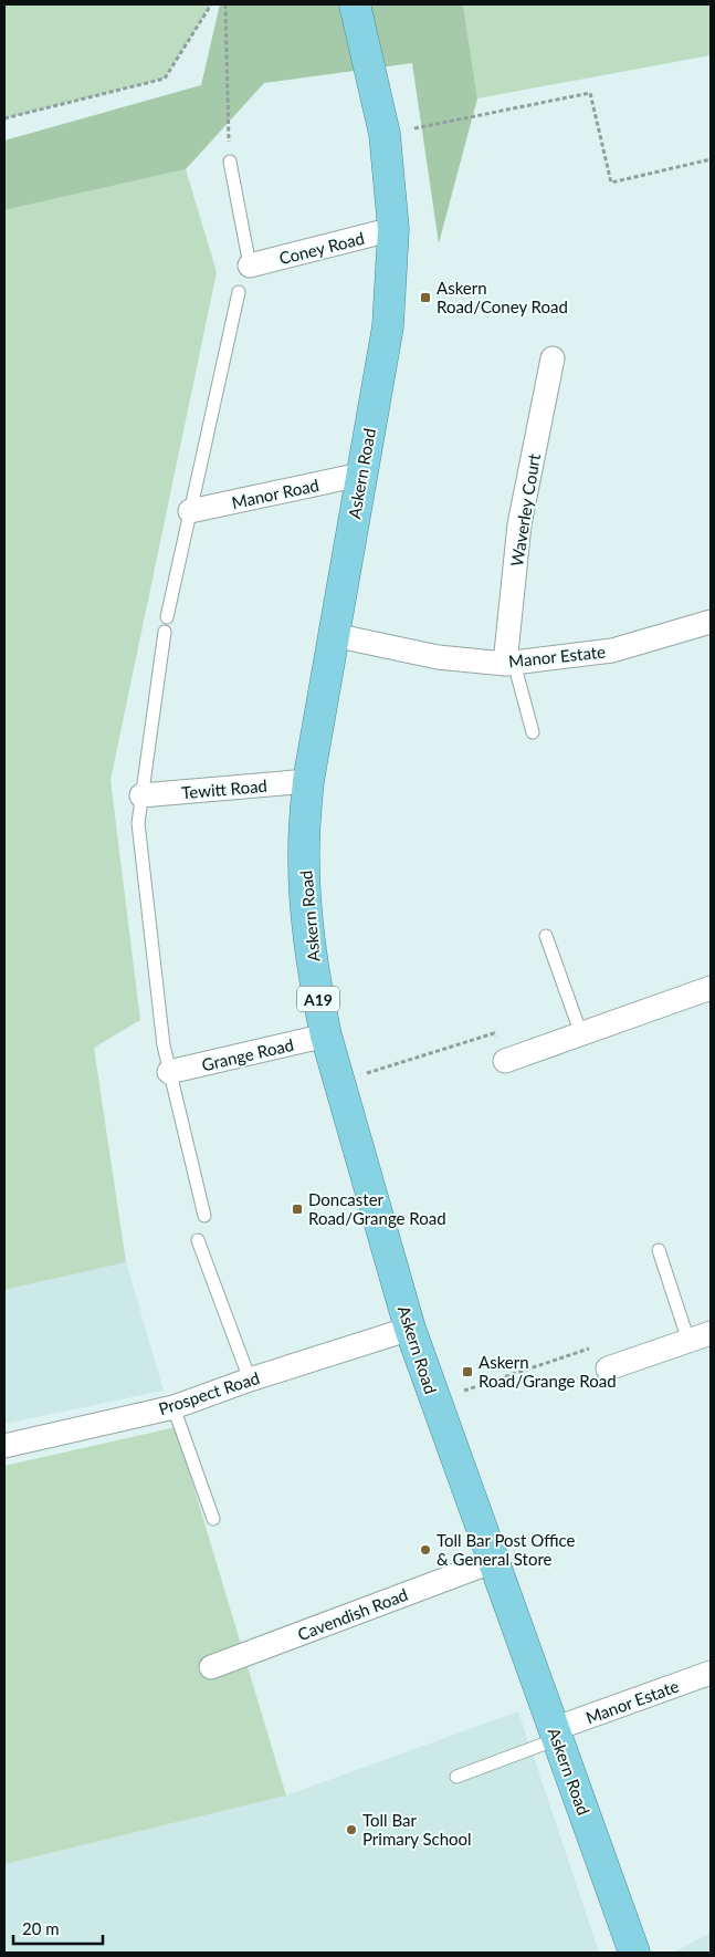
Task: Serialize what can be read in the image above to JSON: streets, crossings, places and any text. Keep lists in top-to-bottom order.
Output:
{
  "streets": {
    "highway": ["Askern Road", "A19"],
    "street": [
      "Coney Road",
      "Manor Road",
      "Waverley Court",
      "Manor Estate",
      "Tewitt Road",
      "Grange Road",
      "Prospect Road",
      "Cavendish Road"
    ]
  },
  "crossings": [
    ["Coney Road", "Askern Road"],
    ["Askern Road", "Manor Road"],
    ["Askern Road", "Manor Estate"],
    ["Askern Road", "Tewitt Road"],
    ["Askern Road", "Grange Road"],
    ["Askern Road", "Prospect Road"],
    ["Askern Road", "Cavendish Road"],
    ["Waverley Court", "Manor Estate"]
  ],
  "places": {
    "transit": ["Askern Road/Coney Road", "Doncaster Road/Grange Road", "Askern Road/Grange Road"],
    "other": ["Toll Bar Post Office & General Store", "Toll Bar Primary School"]
  },
  "scale_bar": "20 m"
}
